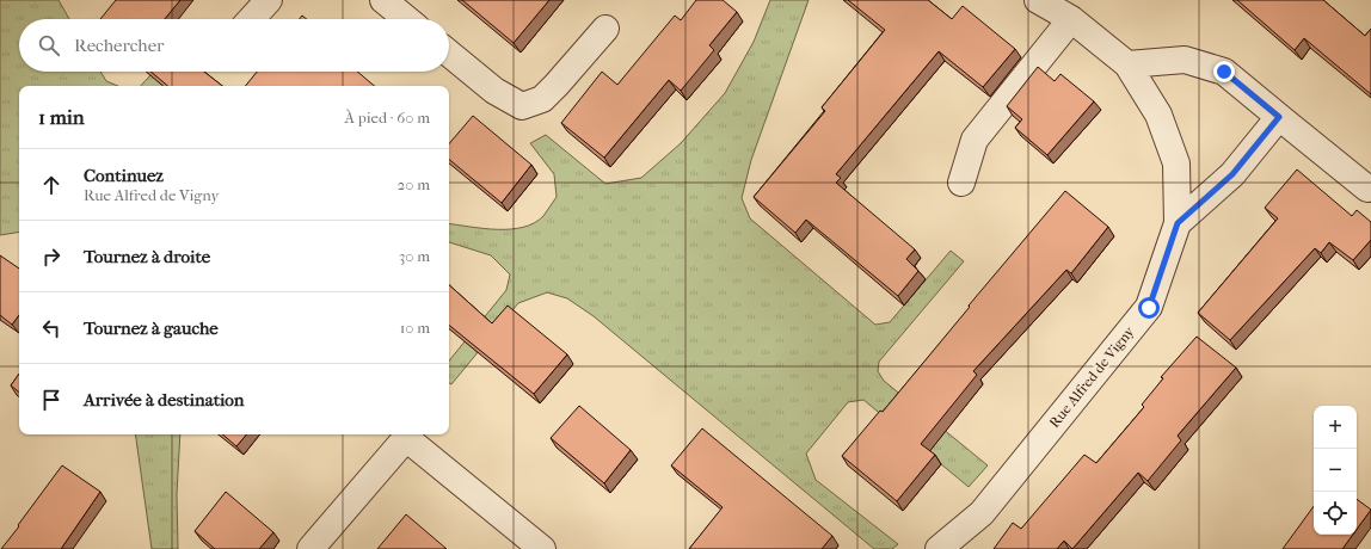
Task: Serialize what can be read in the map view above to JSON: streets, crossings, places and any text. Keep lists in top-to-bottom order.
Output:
{
  "streets": {
    "street": ["Rue Alfred de Vigny"]
  },
  "page": {
    "search": "Rechercher",
    "heading": ["1 min", "À pied · 60 m"],
    "list": [
      ["Continuez", "Rue Alfred de Vigny", "20 m"],
      ["Tournez à droite", "30 m"],
      ["Tournez à gauche", "10 m"],
      "Arrivée à destination"
    ],
    "map_buttons": ["+", "−"]
  }
}
